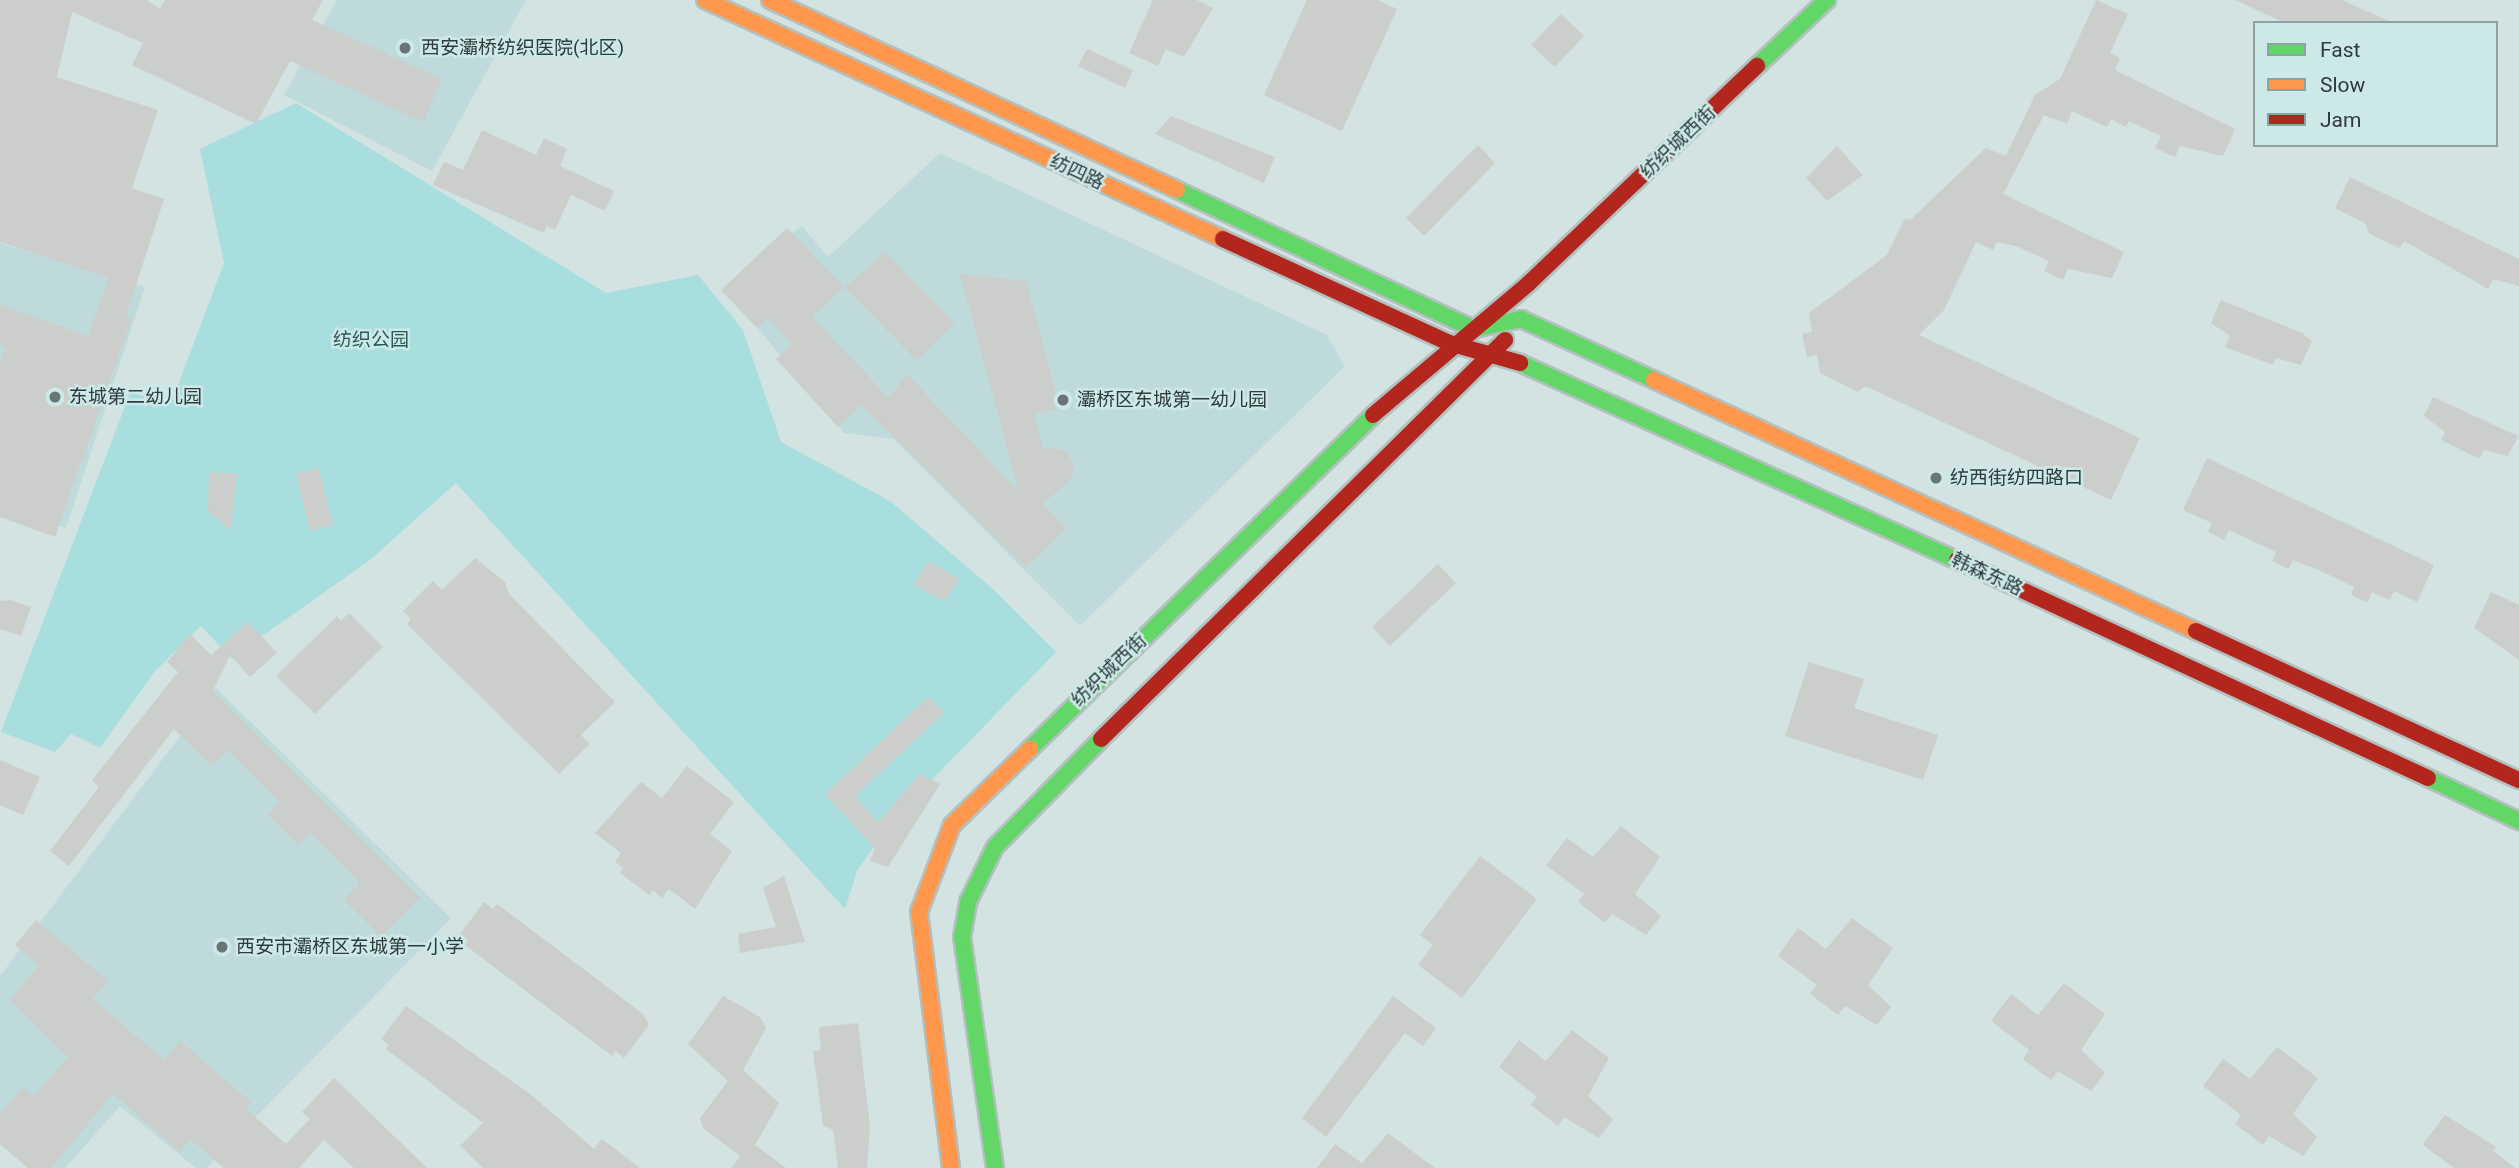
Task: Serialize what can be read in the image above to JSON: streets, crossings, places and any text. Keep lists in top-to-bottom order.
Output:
{
  "streets": {
    "main road": ["纺织城西街", "纺四路", "韩森东路"]
  },
  "crossings": [
    ["纺织城西街", "纺四路"],
    ["纺织城西街", "韩森东路"],
    ["纺四路", "韩森东路"]
  ],
  "parks": ["纺织公园"],
  "places": [
    "西安灞桥纺织医院(北区)",
    "东城第二幼儿园",
    "灞桥区东城第一幼儿园",
    "纺西街纺四路口",
    "西安市灞桥区东城第一小学"
  ],
  "legend": ["Fast", "Slow", "Jam"]
}
